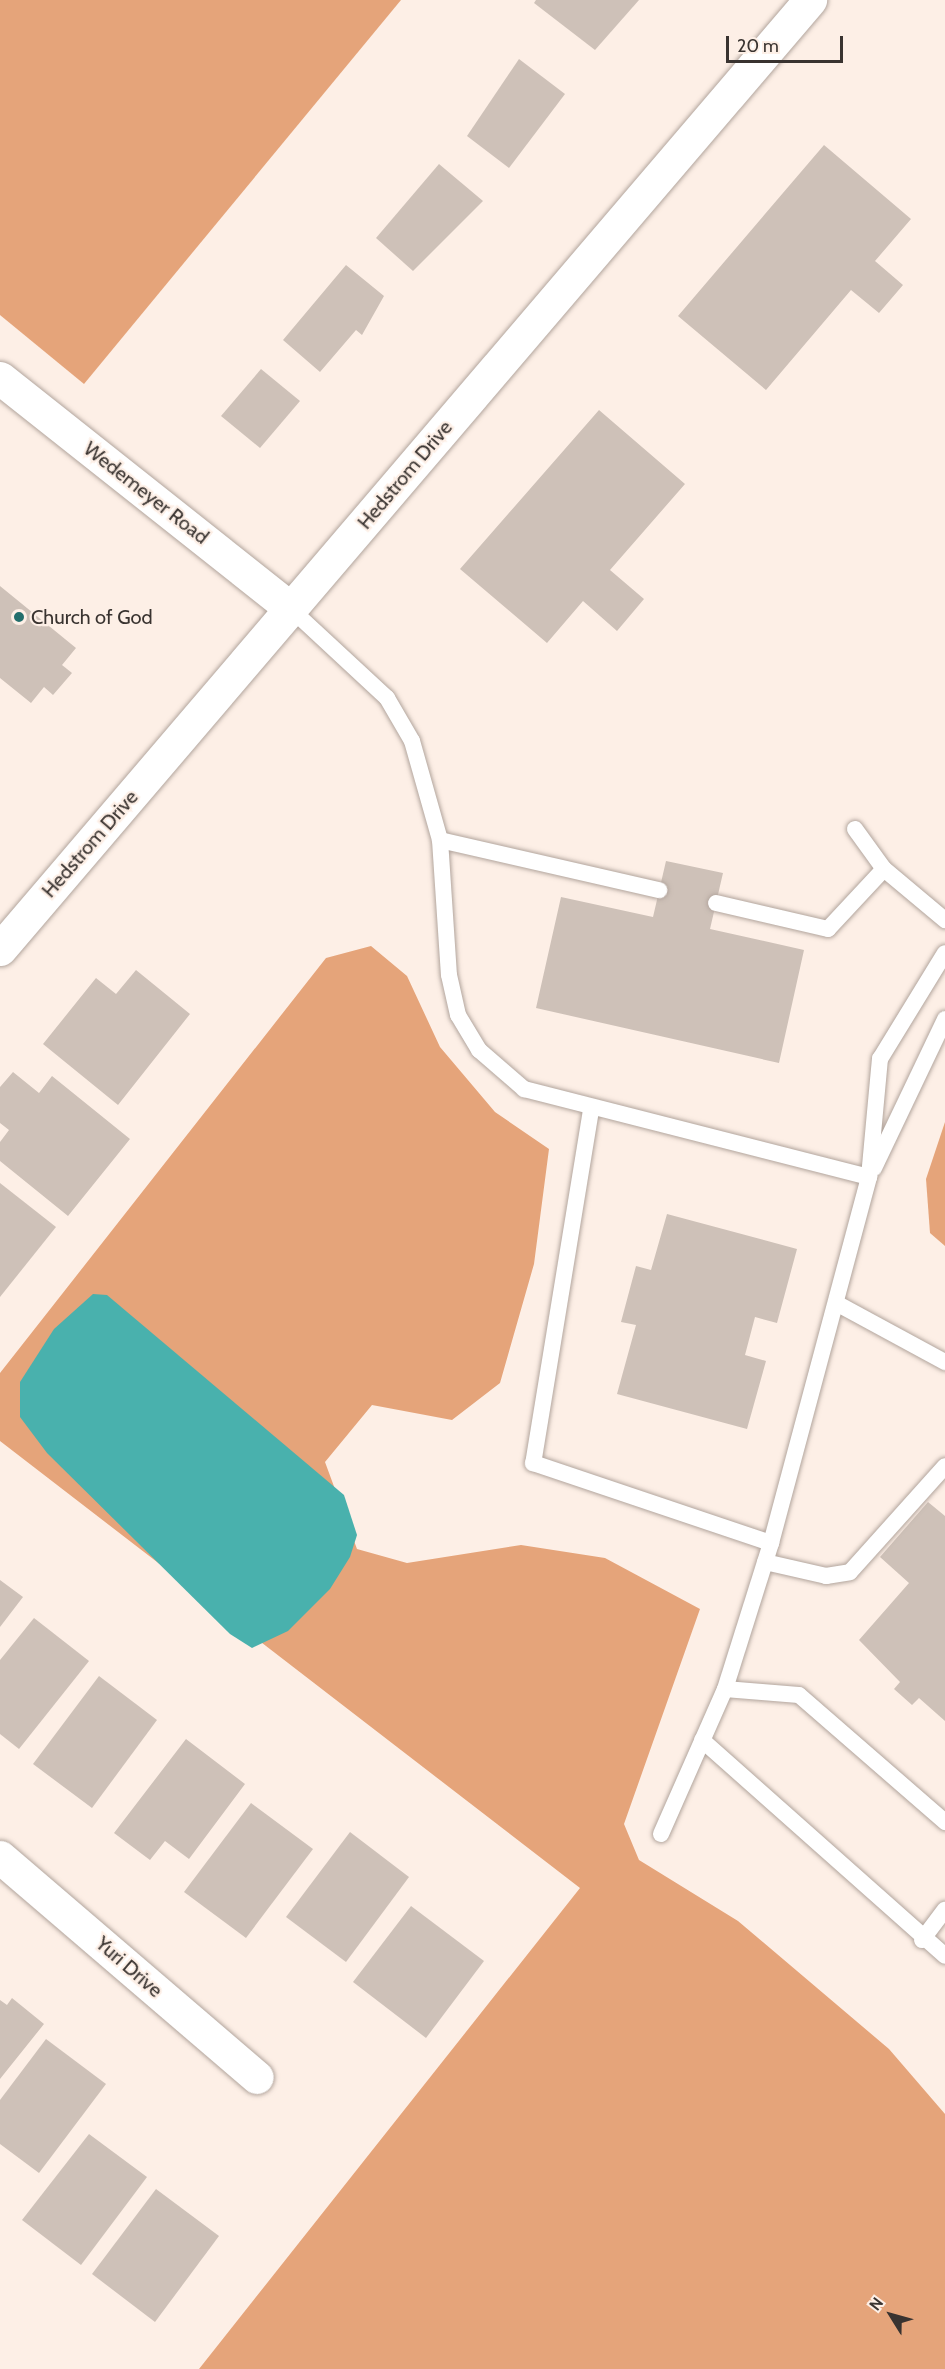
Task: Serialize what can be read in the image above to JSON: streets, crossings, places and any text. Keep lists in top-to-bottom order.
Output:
{
  "streets": {
    "street": ["Hedstrom Drive", "Wedemeyer Road", "Yuri Drive"]
  },
  "crossings": [
    ["Hedstrom Drive", "Wedemeyer Road"]
  ],
  "places": ["Church of God"],
  "scale_bar": "20 m",
  "north": "top left"
}
